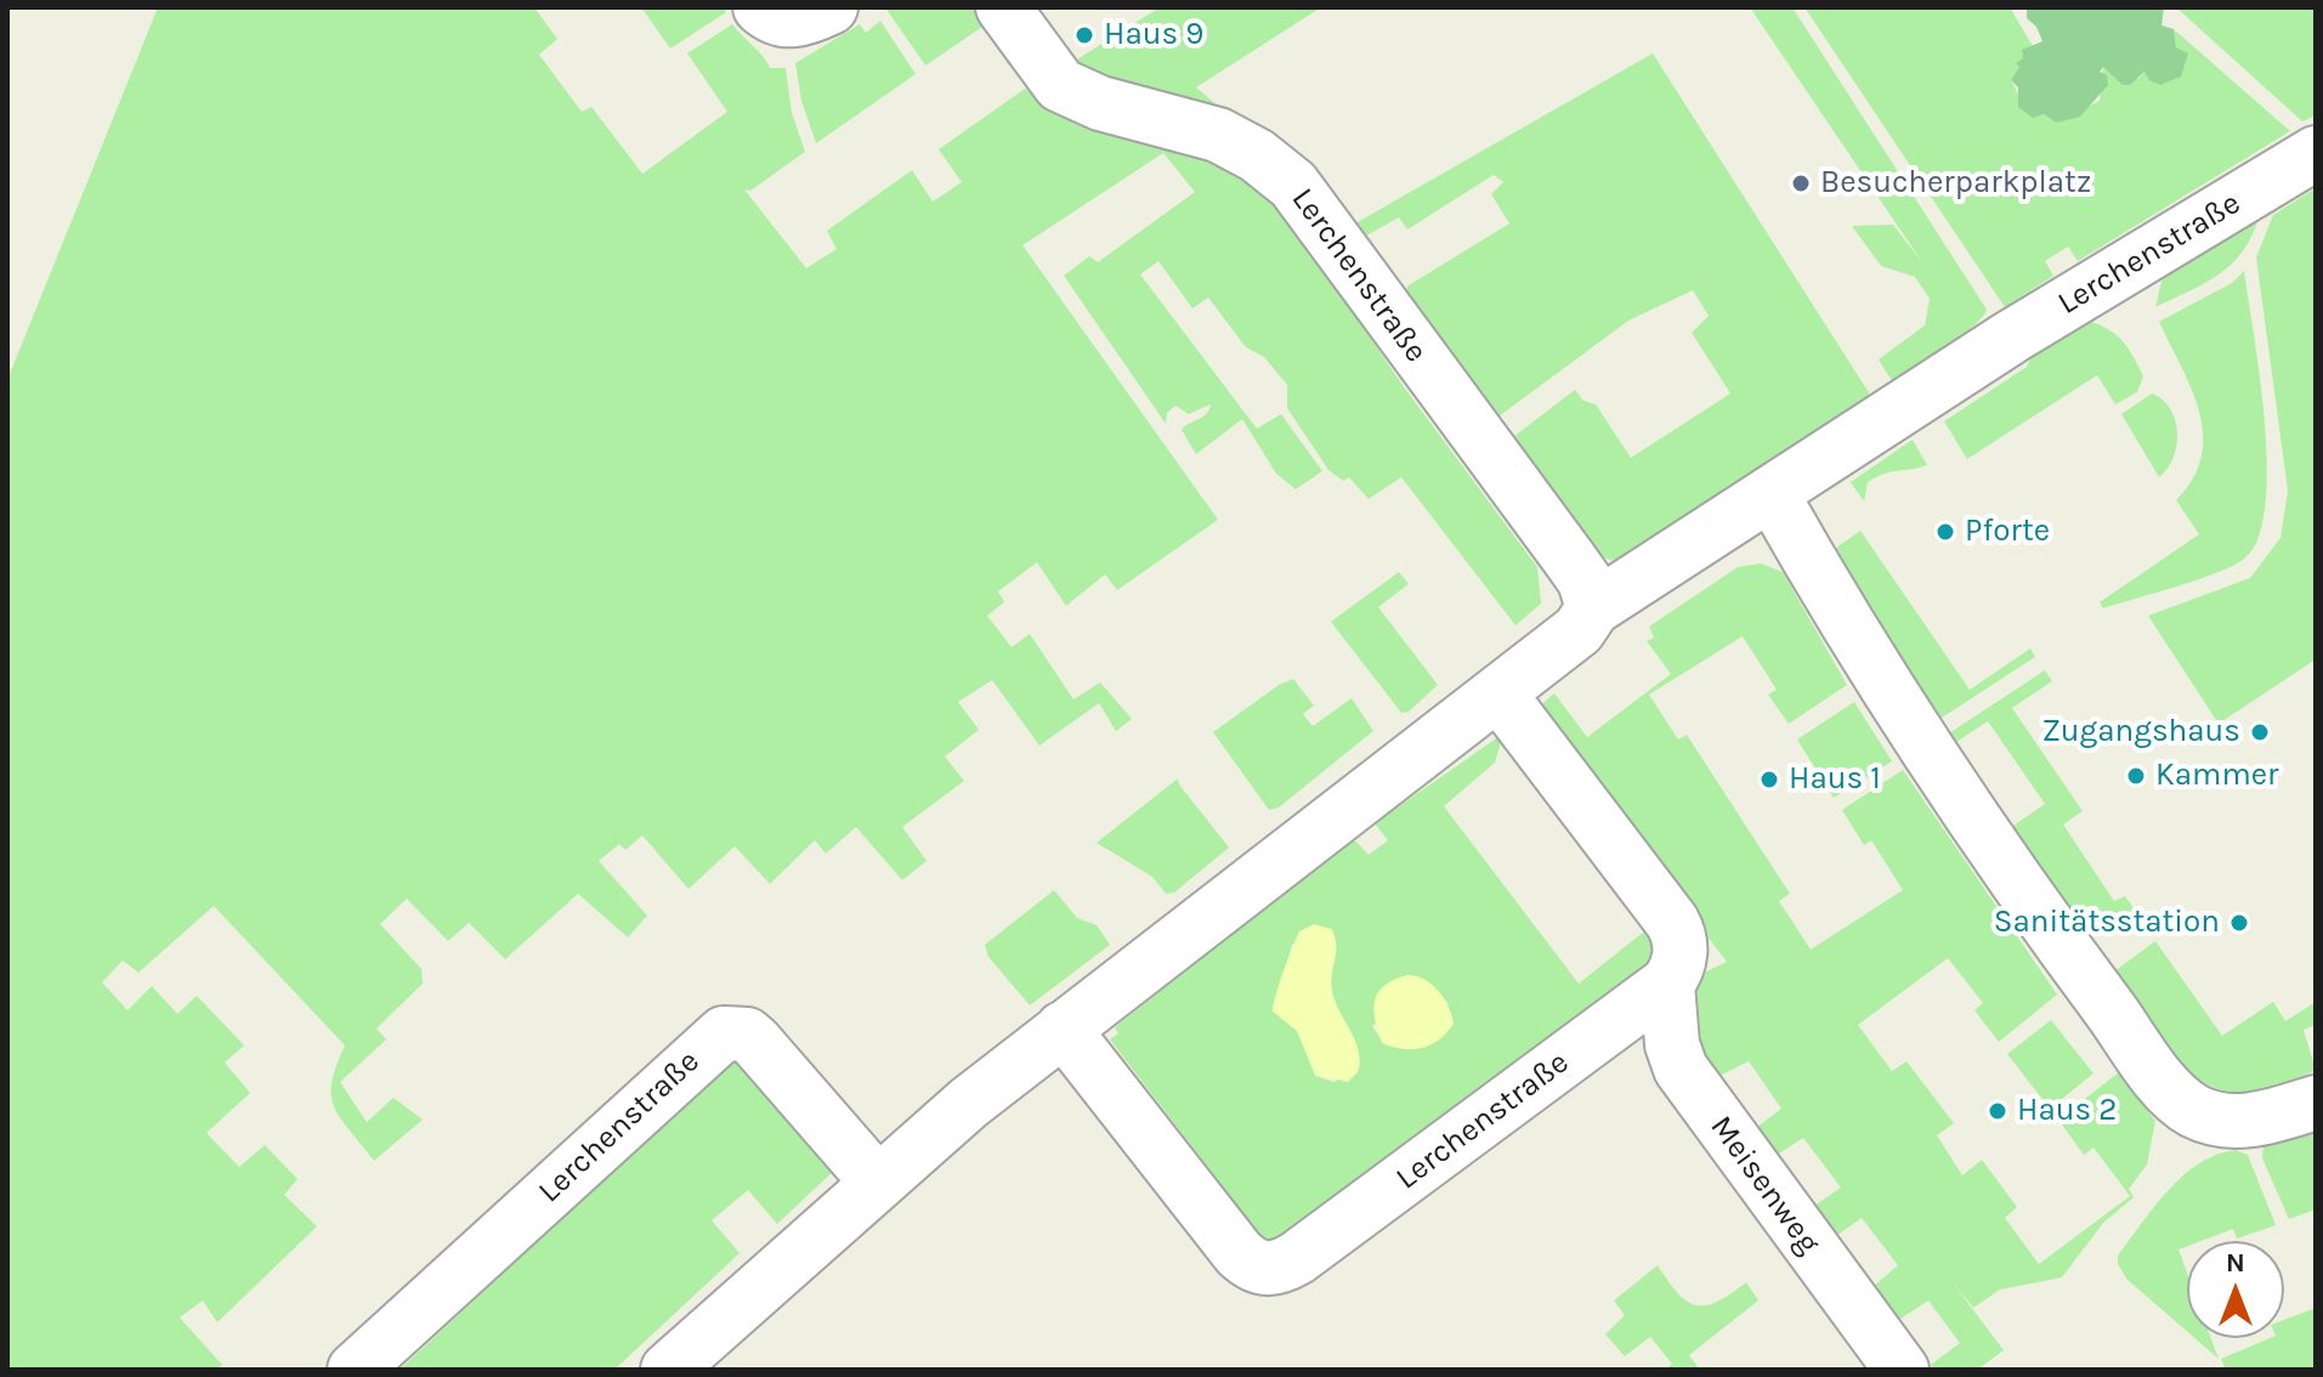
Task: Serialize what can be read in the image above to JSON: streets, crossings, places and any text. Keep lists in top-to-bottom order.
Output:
{
  "streets": {
    "street": ["Lerchenstraße", "Meisenweg"]
  },
  "crossings": [
    ["Lerchenstraße", "Meisenweg"]
  ],
  "places": [
    "Haus 9",
    "Besucherparkplatz",
    "Pforte",
    "Zugangshaus",
    "Kammer",
    "Haus 1",
    "Sanitätsstation",
    "Haus 2"
  ],
  "north": "top"
}
